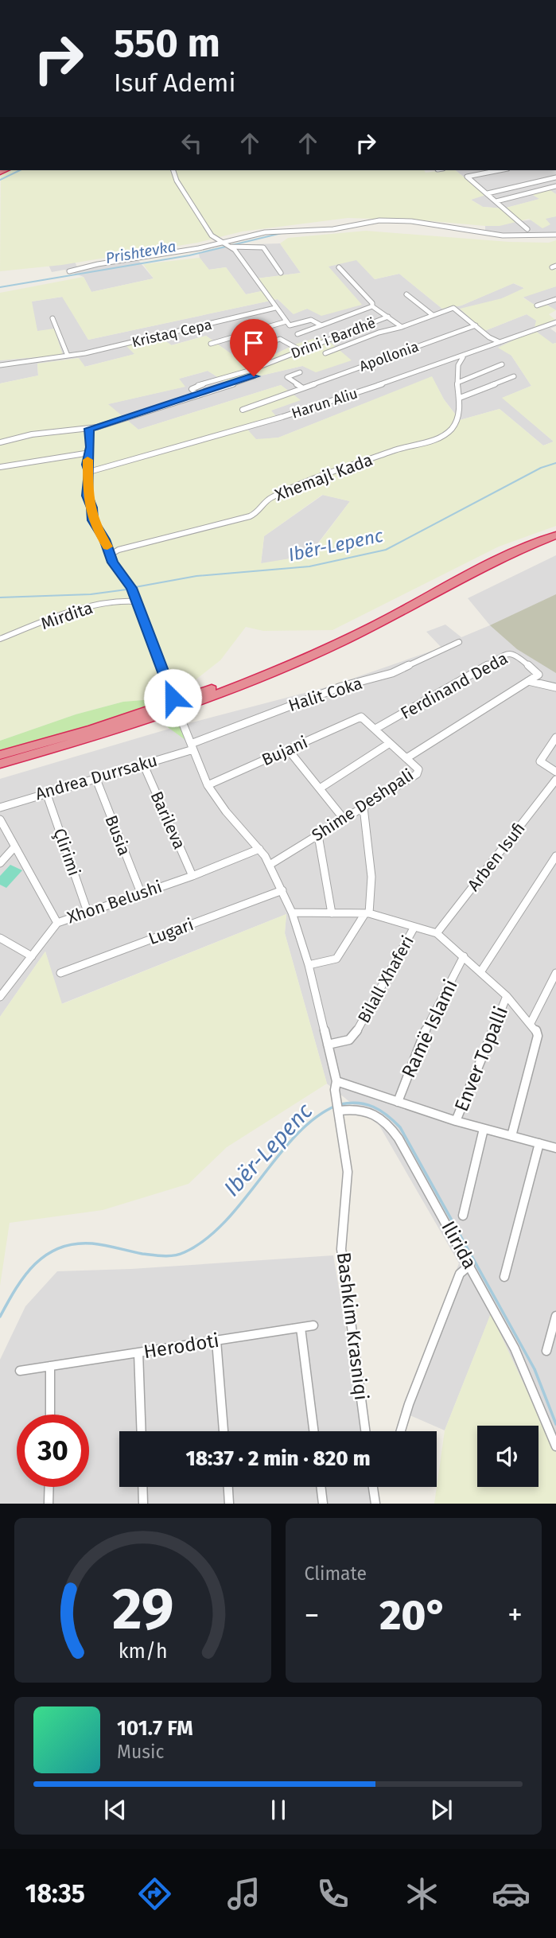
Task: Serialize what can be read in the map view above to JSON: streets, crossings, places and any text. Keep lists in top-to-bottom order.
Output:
{
  "streets": {
    "street": [
      "Kristaq Cepa",
      "Drini i Bardhë",
      "Apollonia",
      "Harun Aliu",
      "Xhemajl Kada",
      "Mirdita",
      "Ferdinand Deda",
      "Halit Coka",
      "Bujani",
      "Andrea Durrsaku",
      "Shime Deshpali",
      "Barileva",
      "Busia",
      "Çlirimi",
      "Arben Isufi",
      "Xhon Belushi",
      "Lugari",
      "Bilall Xhaferi",
      "Ramë Islami",
      "Enver Topalli",
      "Ilirida",
      "Bashkim Krasniqi",
      "Herodoti"
    ]
  },
  "crossings": [
    ["Ferdinand Deda", "Shime Deshpali"],
    ["Halit Coka", "Andrea Durrsaku"],
    ["Bujani", "Shime Deshpali"],
    ["Andrea Durrsaku", "Barileva"],
    ["Andrea Durrsaku", "Busia"],
    ["Andrea Durrsaku", "Çlirimi"],
    ["Barileva", "Xhon Belushi"],
    ["Busia", "Xhon Belushi"],
    ["Çlirimi", "Xhon Belushi"],
    ["Ilirida", "Bashkim Krasniqi"]
  ],
  "water": ["Prishtevka", "Ibër-Lepenc"],
  "page": {
    "turn": ["550 m", "Isuf Ademi"],
    "limit": "30",
    "trip": "18:37 · 2 min · 820 m",
    "tile": "Climate",
    "heat": ["−", "20°", "+"],
    "song": ["101.7 FM", "Music"],
    "tabs": "18:35",
    "gauge": ["29", "km/h"]
  }
}
